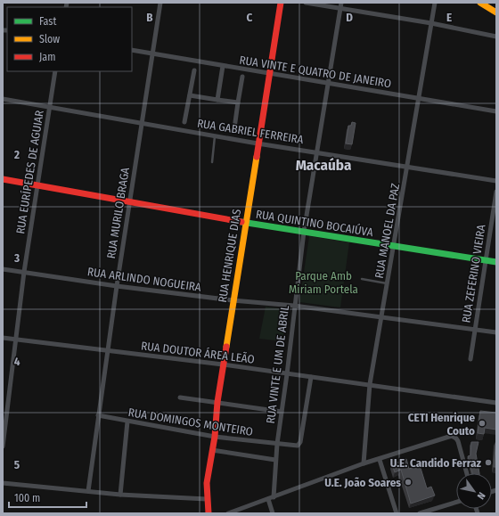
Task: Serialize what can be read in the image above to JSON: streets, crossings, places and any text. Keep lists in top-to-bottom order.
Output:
{
  "streets": {
    "street": [
      "RUA VINTE E QUATRO DE JANEIRO",
      "RUA GABRIEL FERREIRA",
      "RUA EURÍPEDES DE AGUIAR",
      "RUA MURILO BRAGA",
      "RUA QUINTINO BOCAIÚVA",
      "RUA MANOEL DA PAZ",
      "RUA HENRIQUE DIAS",
      "RUA ZEFERINO VIEIRA",
      "RUA ARLINDO NOGUEIRA",
      "RUA DOUTOR ÁREA LEÃO",
      "RUA VINTE E UM DE ABRIL",
      "RUA DOMINGOS MONTEIRO"
    ]
  },
  "crossings": [
    ["RUA VINTE E QUATRO DE JANEIRO", "RUA MURILO BRAGA"],
    ["RUA VINTE E QUATRO DE JANEIRO", "RUA MANOEL DA PAZ"],
    ["RUA VINTE E QUATRO DE JANEIRO", "RUA HENRIQUE DIAS"],
    ["RUA VINTE E QUATRO DE JANEIRO", "RUA VINTE E UM DE ABRIL"],
    ["RUA GABRIEL FERREIRA", "RUA EURÍPEDES DE AGUIAR"],
    ["RUA GABRIEL FERREIRA", "RUA MURILO BRAGA"],
    ["RUA GABRIEL FERREIRA", "RUA MANOEL DA PAZ"],
    ["RUA GABRIEL FERREIRA", "RUA HENRIQUE DIAS"],
    ["RUA GABRIEL FERREIRA", "RUA VINTE E UM DE ABRIL"],
    ["RUA EURÍPEDES DE AGUIAR", "RUA QUINTINO BOCAIÚVA"],
    ["RUA EURÍPEDES DE AGUIAR", "RUA ARLINDO NOGUEIRA"],
    ["RUA EURÍPEDES DE AGUIAR", "RUA DOUTOR ÁREA LEÃO"],
    ["RUA MURILO BRAGA", "RUA QUINTINO BOCAIÚVA"],
    ["RUA MURILO BRAGA", "RUA ARLINDO NOGUEIRA"],
    ["RUA MURILO BRAGA", "RUA DOUTOR ÁREA LEÃO"],
    ["RUA MURILO BRAGA", "RUA DOMINGOS MONTEIRO"],
    ["RUA QUINTINO BOCAIÚVA", "RUA MANOEL DA PAZ"],
    ["RUA QUINTINO BOCAIÚVA", "RUA HENRIQUE DIAS"],
    ["RUA QUINTINO BOCAIÚVA", "RUA ZEFERINO VIEIRA"],
    ["RUA QUINTINO BOCAIÚVA", "RUA VINTE E UM DE ABRIL"],
    ["RUA MANOEL DA PAZ", "RUA ARLINDO NOGUEIRA"],
    ["RUA MANOEL DA PAZ", "RUA DOUTOR ÁREA LEÃO"],
    ["RUA HENRIQUE DIAS", "RUA ARLINDO NOGUEIRA"],
    ["RUA HENRIQUE DIAS", "RUA DOUTOR ÁREA LEÃO"],
    ["RUA HENRIQUE DIAS", "RUA DOMINGOS MONTEIRO"],
    ["RUA ZEFERINO VIEIRA", "RUA ARLINDO NOGUEIRA"],
    ["RUA ARLINDO NOGUEIRA", "RUA VINTE E UM DE ABRIL"],
    ["RUA DOUTOR ÁREA LEÃO", "RUA VINTE E UM DE ABRIL"],
    ["RUA DOUTOR ÁREA LEÃO", "RUA DOMINGOS MONTEIRO"],
    ["RUA VINTE E UM DE ABRIL", "RUA DOMINGOS MONTEIRO"]
  ],
  "districts": ["Macaúba"],
  "parks": ["Parque Amb Miriam Portela"],
  "places": ["CETI Henrique Couto", "U.E. Candido Ferraz", "U.E. João Soares"],
  "legend": ["Fast", "Slow", "Jam"],
  "scale_bar": "100 m",
  "north": "bottom right",
  "grid": {
    "columns": [
      "B",
      "C",
      "D",
      "E"
    ],
    "rows": [
      "2",
      "3",
      "4",
      "5"
    ]
  }
}
